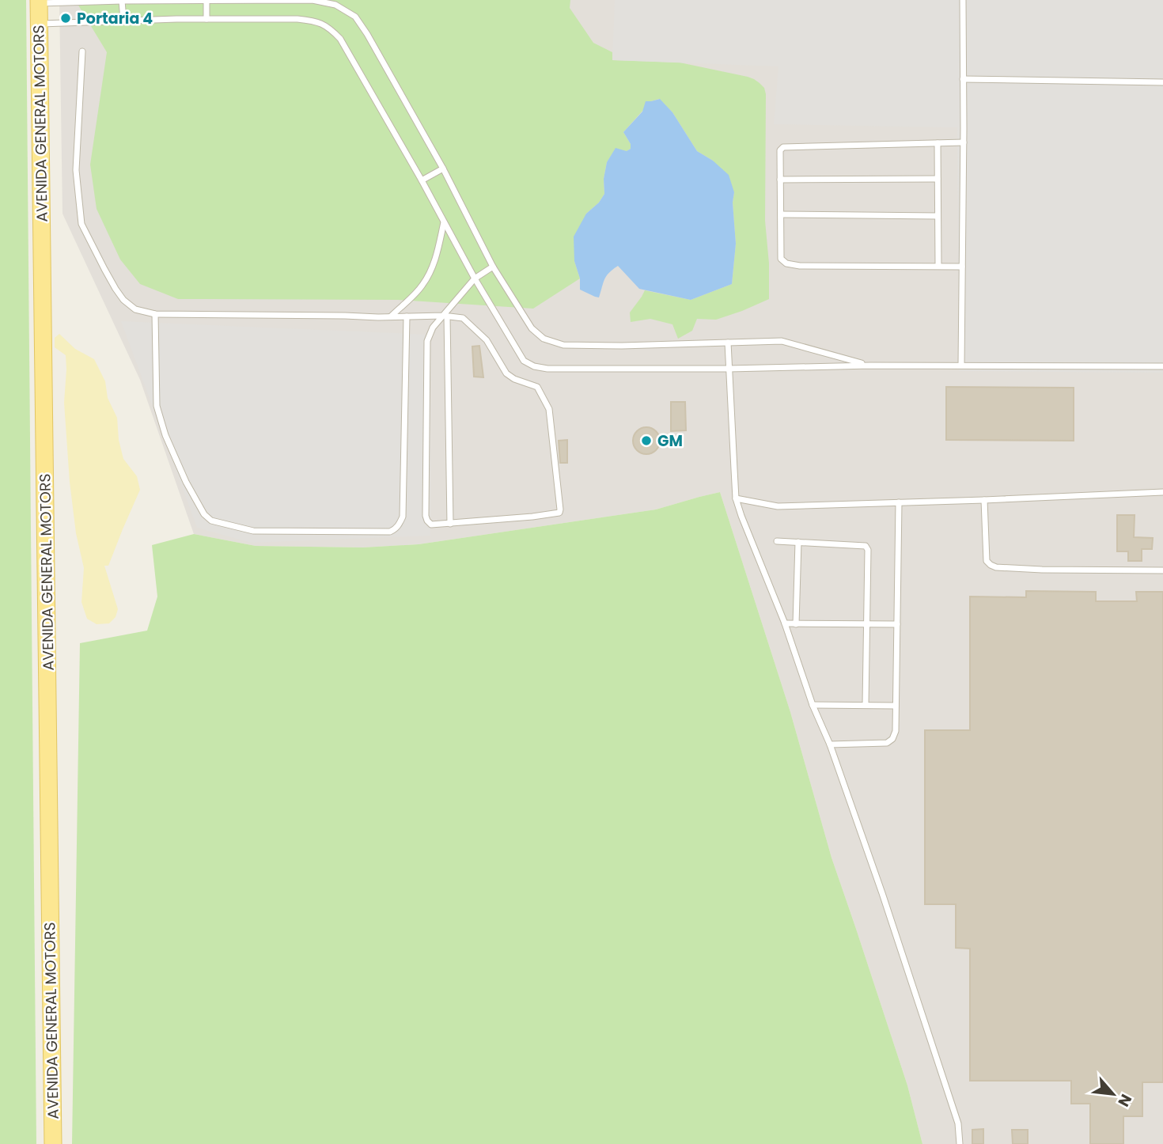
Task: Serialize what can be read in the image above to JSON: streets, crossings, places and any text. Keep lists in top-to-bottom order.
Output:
{
  "streets": {
    "main road": ["AVENIDA GENERAL MOTORS"]
  },
  "places": ["Portaria 4", "GM"],
  "north": "bottom right"
}
